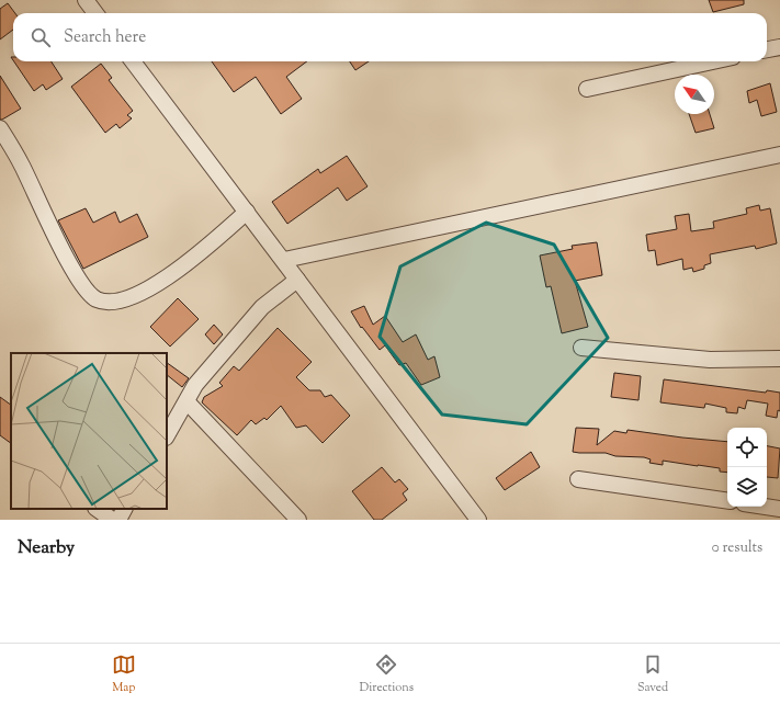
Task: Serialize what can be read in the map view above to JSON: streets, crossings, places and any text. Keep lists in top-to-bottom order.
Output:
{
  "north": "top left",
  "page": {
    "search": "Search here",
    "heading": ["Nearby", "0 results"],
    "nav": ["Map", "Directions", "Saved"]
  }
}
